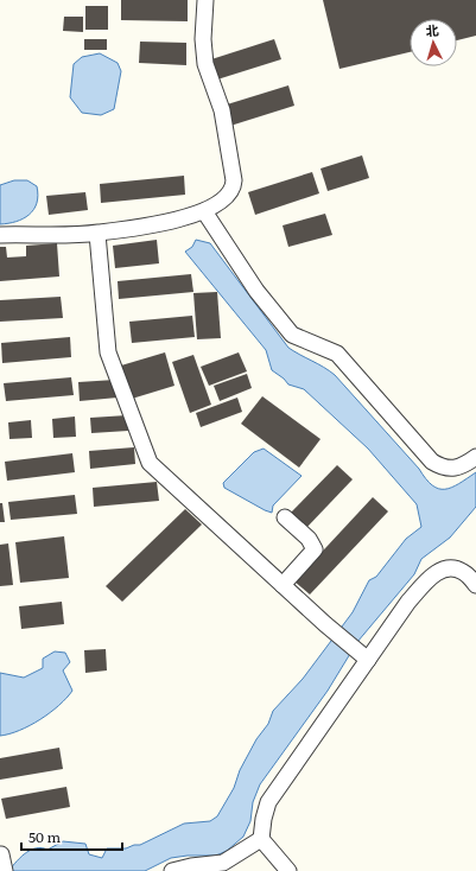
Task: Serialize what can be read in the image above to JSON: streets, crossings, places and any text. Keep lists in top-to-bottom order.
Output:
{
  "scale_bar": "50 m",
  "north": "top"
}
